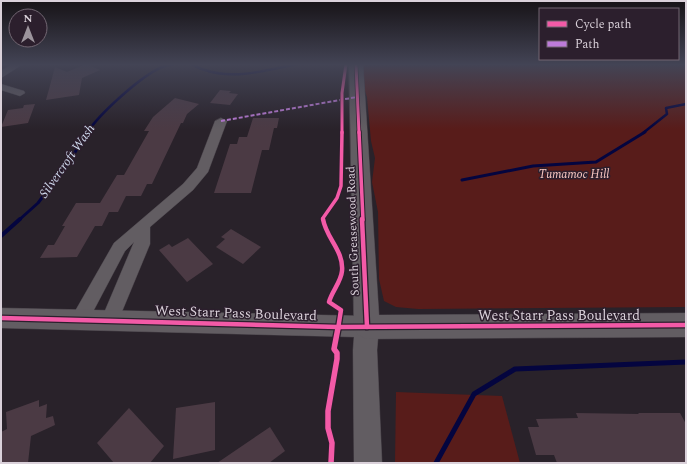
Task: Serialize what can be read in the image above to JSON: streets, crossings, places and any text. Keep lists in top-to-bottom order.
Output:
{
  "streets": {
    "main road": ["South Greasewood Road", "West Starr Pass Boulevard"]
  },
  "crossings": [
    ["South Greasewood Road", "West Starr Pass Boulevard"]
  ],
  "water": ["Silvercroft Wash"],
  "parks": ["Tumamoc Hill"],
  "legend": ["Cycle path", "Path"],
  "north": "top"
}
